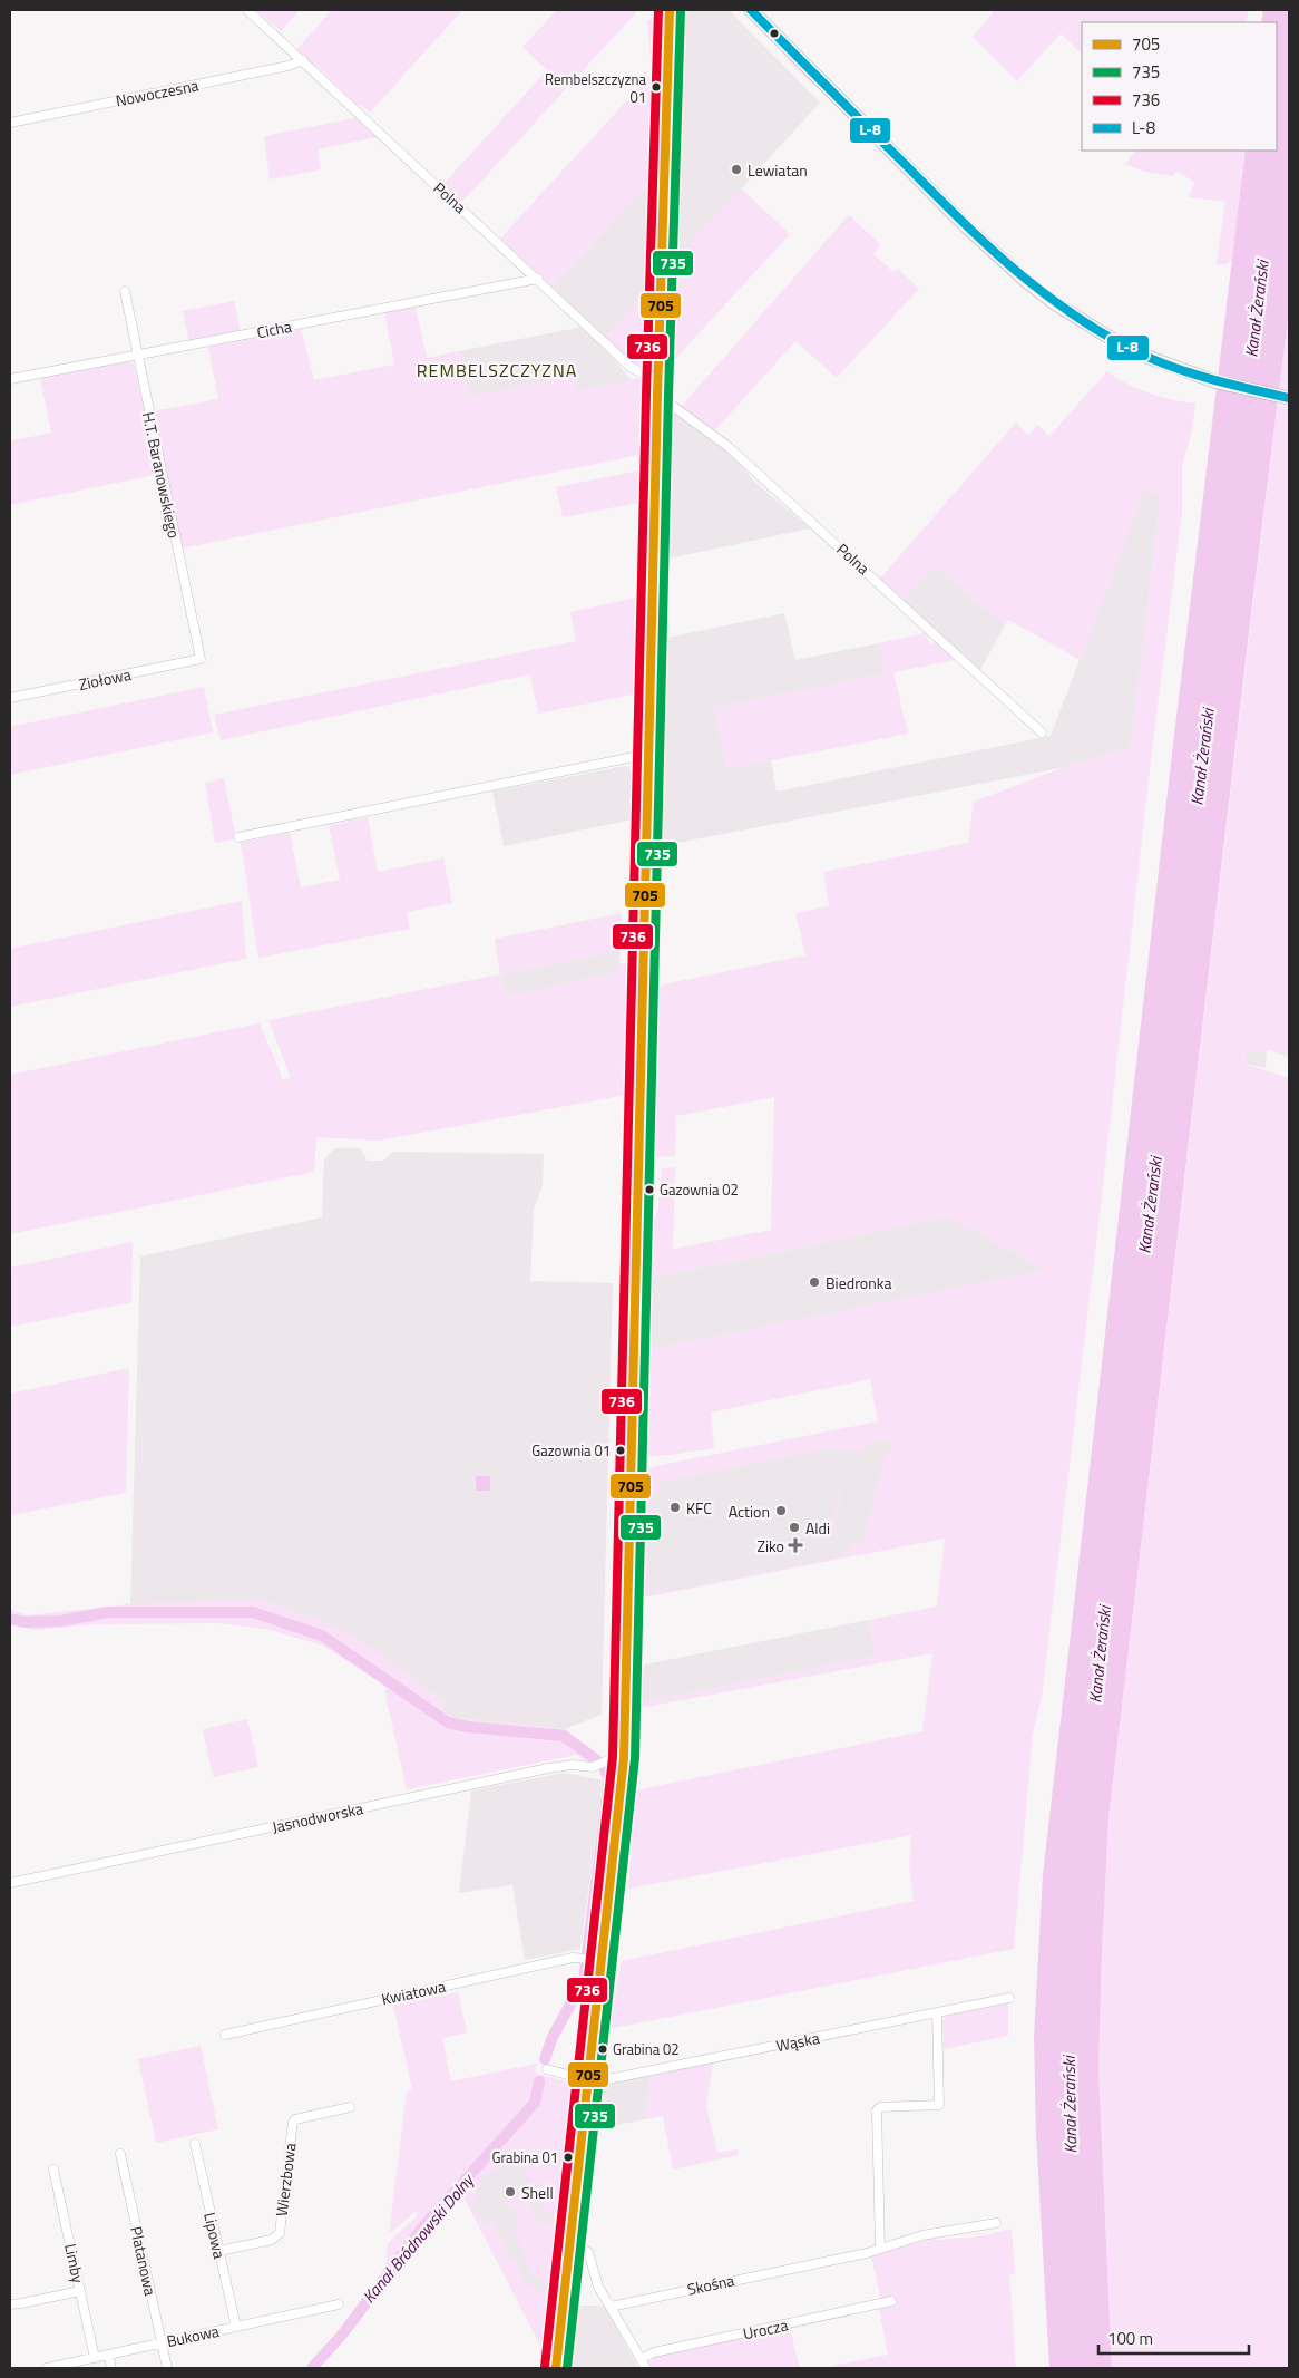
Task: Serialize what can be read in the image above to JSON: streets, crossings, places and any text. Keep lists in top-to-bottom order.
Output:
{
  "streets": {
    "street": [
      "Nowoczesna",
      "Polna",
      "Cicha",
      "H.T. Baranowskiego",
      "Ziołowa",
      "Jasnodworska",
      "Kwiatowa",
      "Wąska",
      "Wierzbowa",
      "Lipowa",
      "Platanowa",
      "Limby",
      "Skośna",
      "Urocza",
      "Bukowa"
    ]
  },
  "crossings": [
    ["Nowoczesna", "Polna"],
    ["Polna", "Cicha"],
    ["Cicha", "H.T. Baranowskiego"],
    ["H.T. Baranowskiego", "Ziołowa"],
    ["Wierzbowa", "Lipowa"],
    ["Lipowa", "Bukowa"],
    ["Platanowa", "Bukowa"],
    ["Limby", "Bukowa"]
  ],
  "districts": ["REMBELSZCZYZNA"],
  "water": ["Kanał Żerański", "Kanał Bródnowski Dolny"],
  "places": {
    "other": [
      "Rembelszczyzna 01",
      "Lewiatan",
      "Gazownia 02",
      "Biedronka",
      "Gazownia 01",
      "KFC",
      "Action",
      "Aldi",
      "Grabina 02",
      "Grabina 01",
      "Shell"
    ],
    "health": ["Ziko"]
  },
  "lines": [
    "transit line 705",
    "transit line 735",
    "transit line 736",
    "transit line L-8"
  ],
  "legend": [
    "705",
    "735",
    "736",
    "L-8"
  ],
  "scale_bar": "100 m"
}
